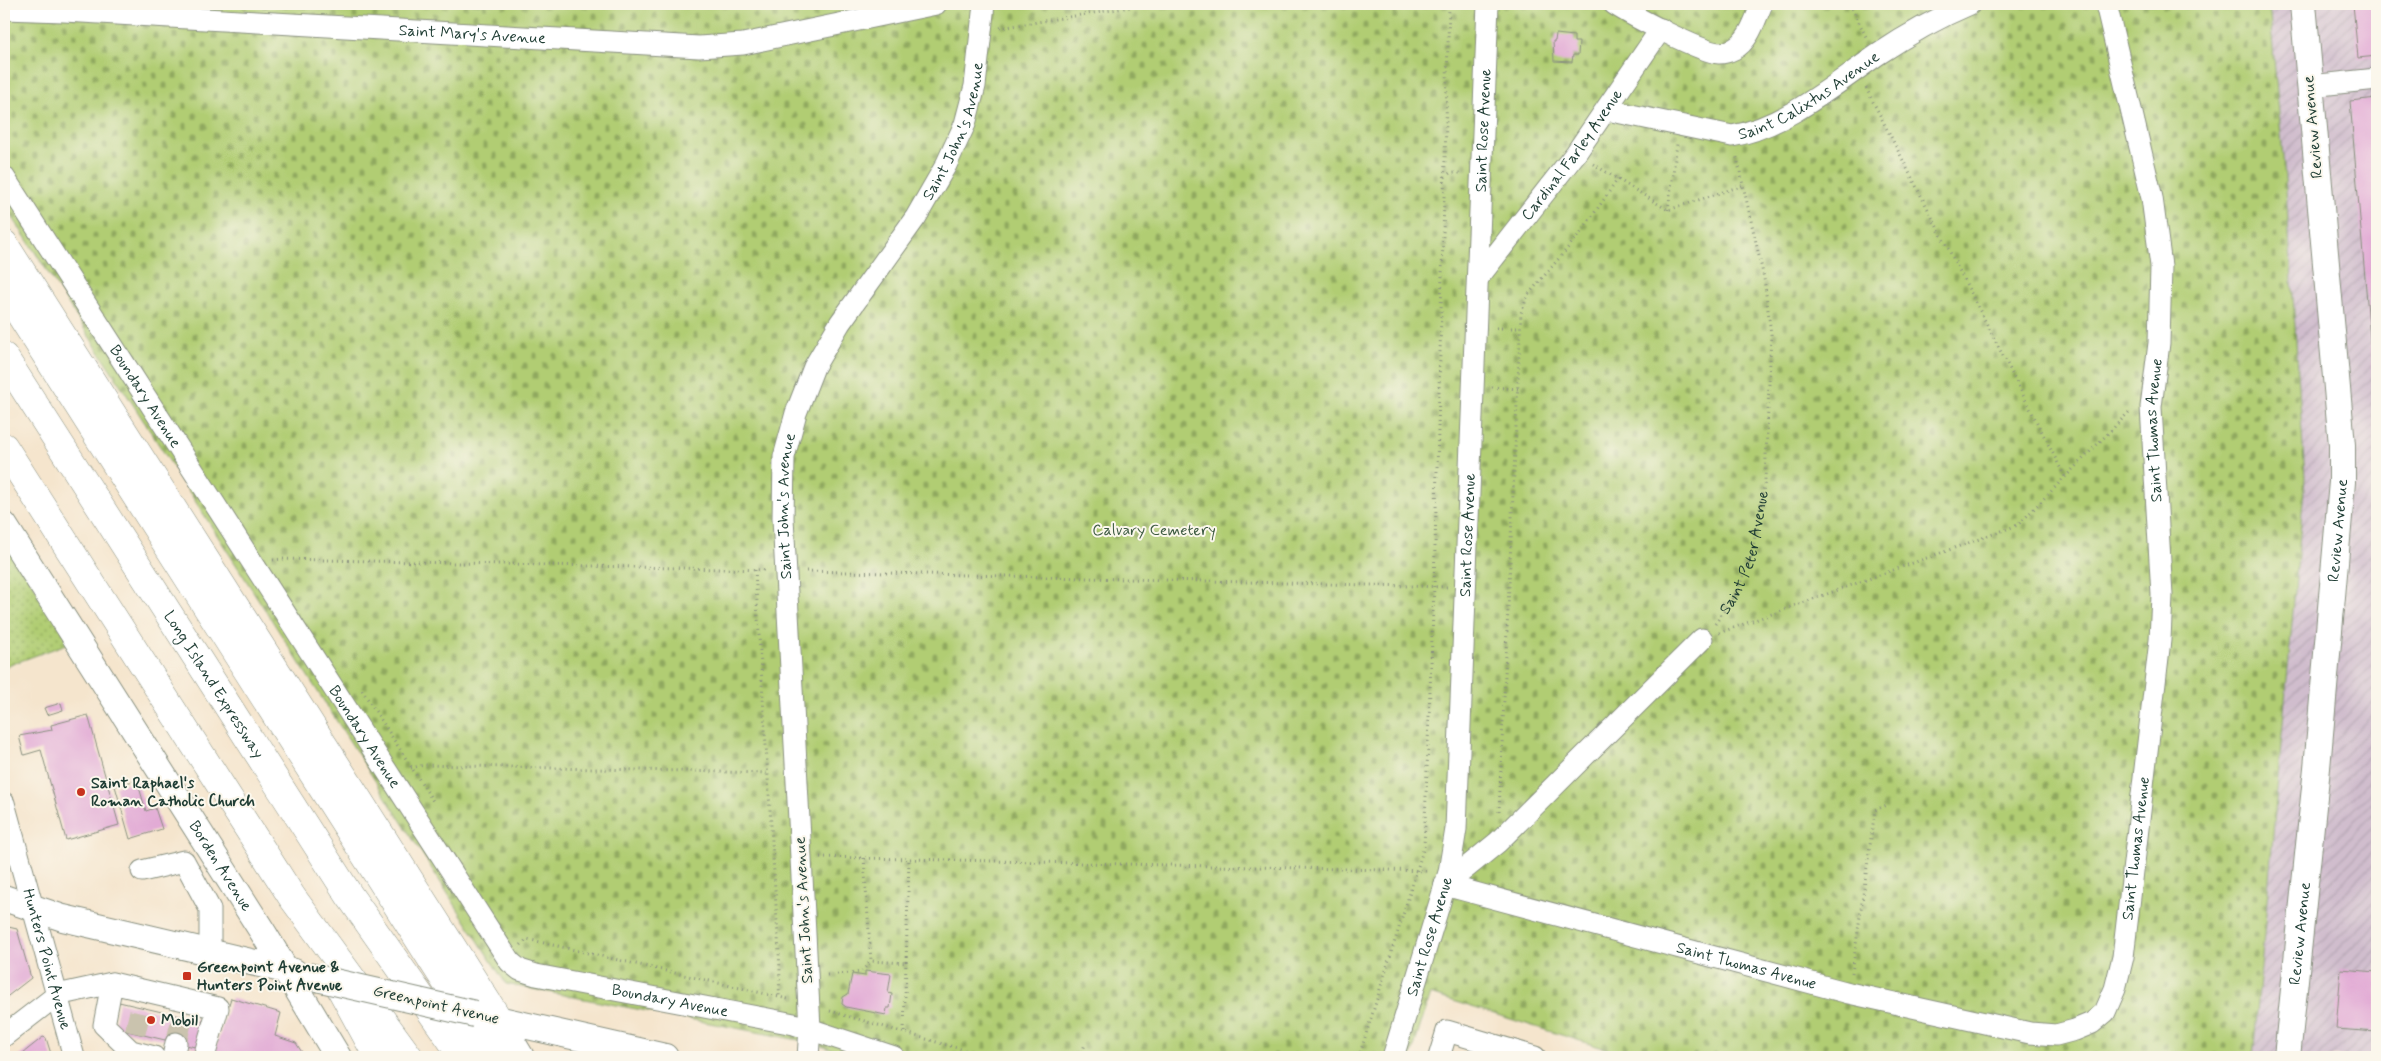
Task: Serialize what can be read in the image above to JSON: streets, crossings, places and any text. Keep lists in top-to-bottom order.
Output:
{
  "streets": {
    "highway": ["Long Island Expressway"],
    "main road": ["Review Avenue", "Borden Avenue", "Greenpoint Avenue"],
    "street": [
      "Saint Mary's Avenue",
      "Saint Calixtus Avenue",
      "Saint John's Avenue",
      "Saint Rose Avenue",
      "Cardinal Farley Avenue",
      "Boundary Avenue",
      "Saint Thomas Avenue",
      "Hunters Point Avenue"
    ],
    "path": ["Saint Peter Avenue"]
  },
  "crossings": [
    ["Saint Calixtus Avenue", "Cardinal Farley Avenue"],
    ["Saint Calixtus Avenue", "Saint Peter Avenue"],
    ["Saint John's Avenue", "Boundary Avenue"],
    ["Saint Rose Avenue", "Cardinal Farley Avenue"],
    ["Saint Rose Avenue", "Saint Thomas Avenue"],
    ["Borden Avenue", "Greenpoint Avenue"],
    ["Hunters Point Avenue", "Greenpoint Avenue"]
  ],
  "parks": ["Calvary Cemetery"],
  "places": {
    "other": ["Saint Raphael's Roman Catholic Church", "Mobil"],
    "transit": ["Greenpoint Avenue & Hunters Point Avenue"]
  }
}
